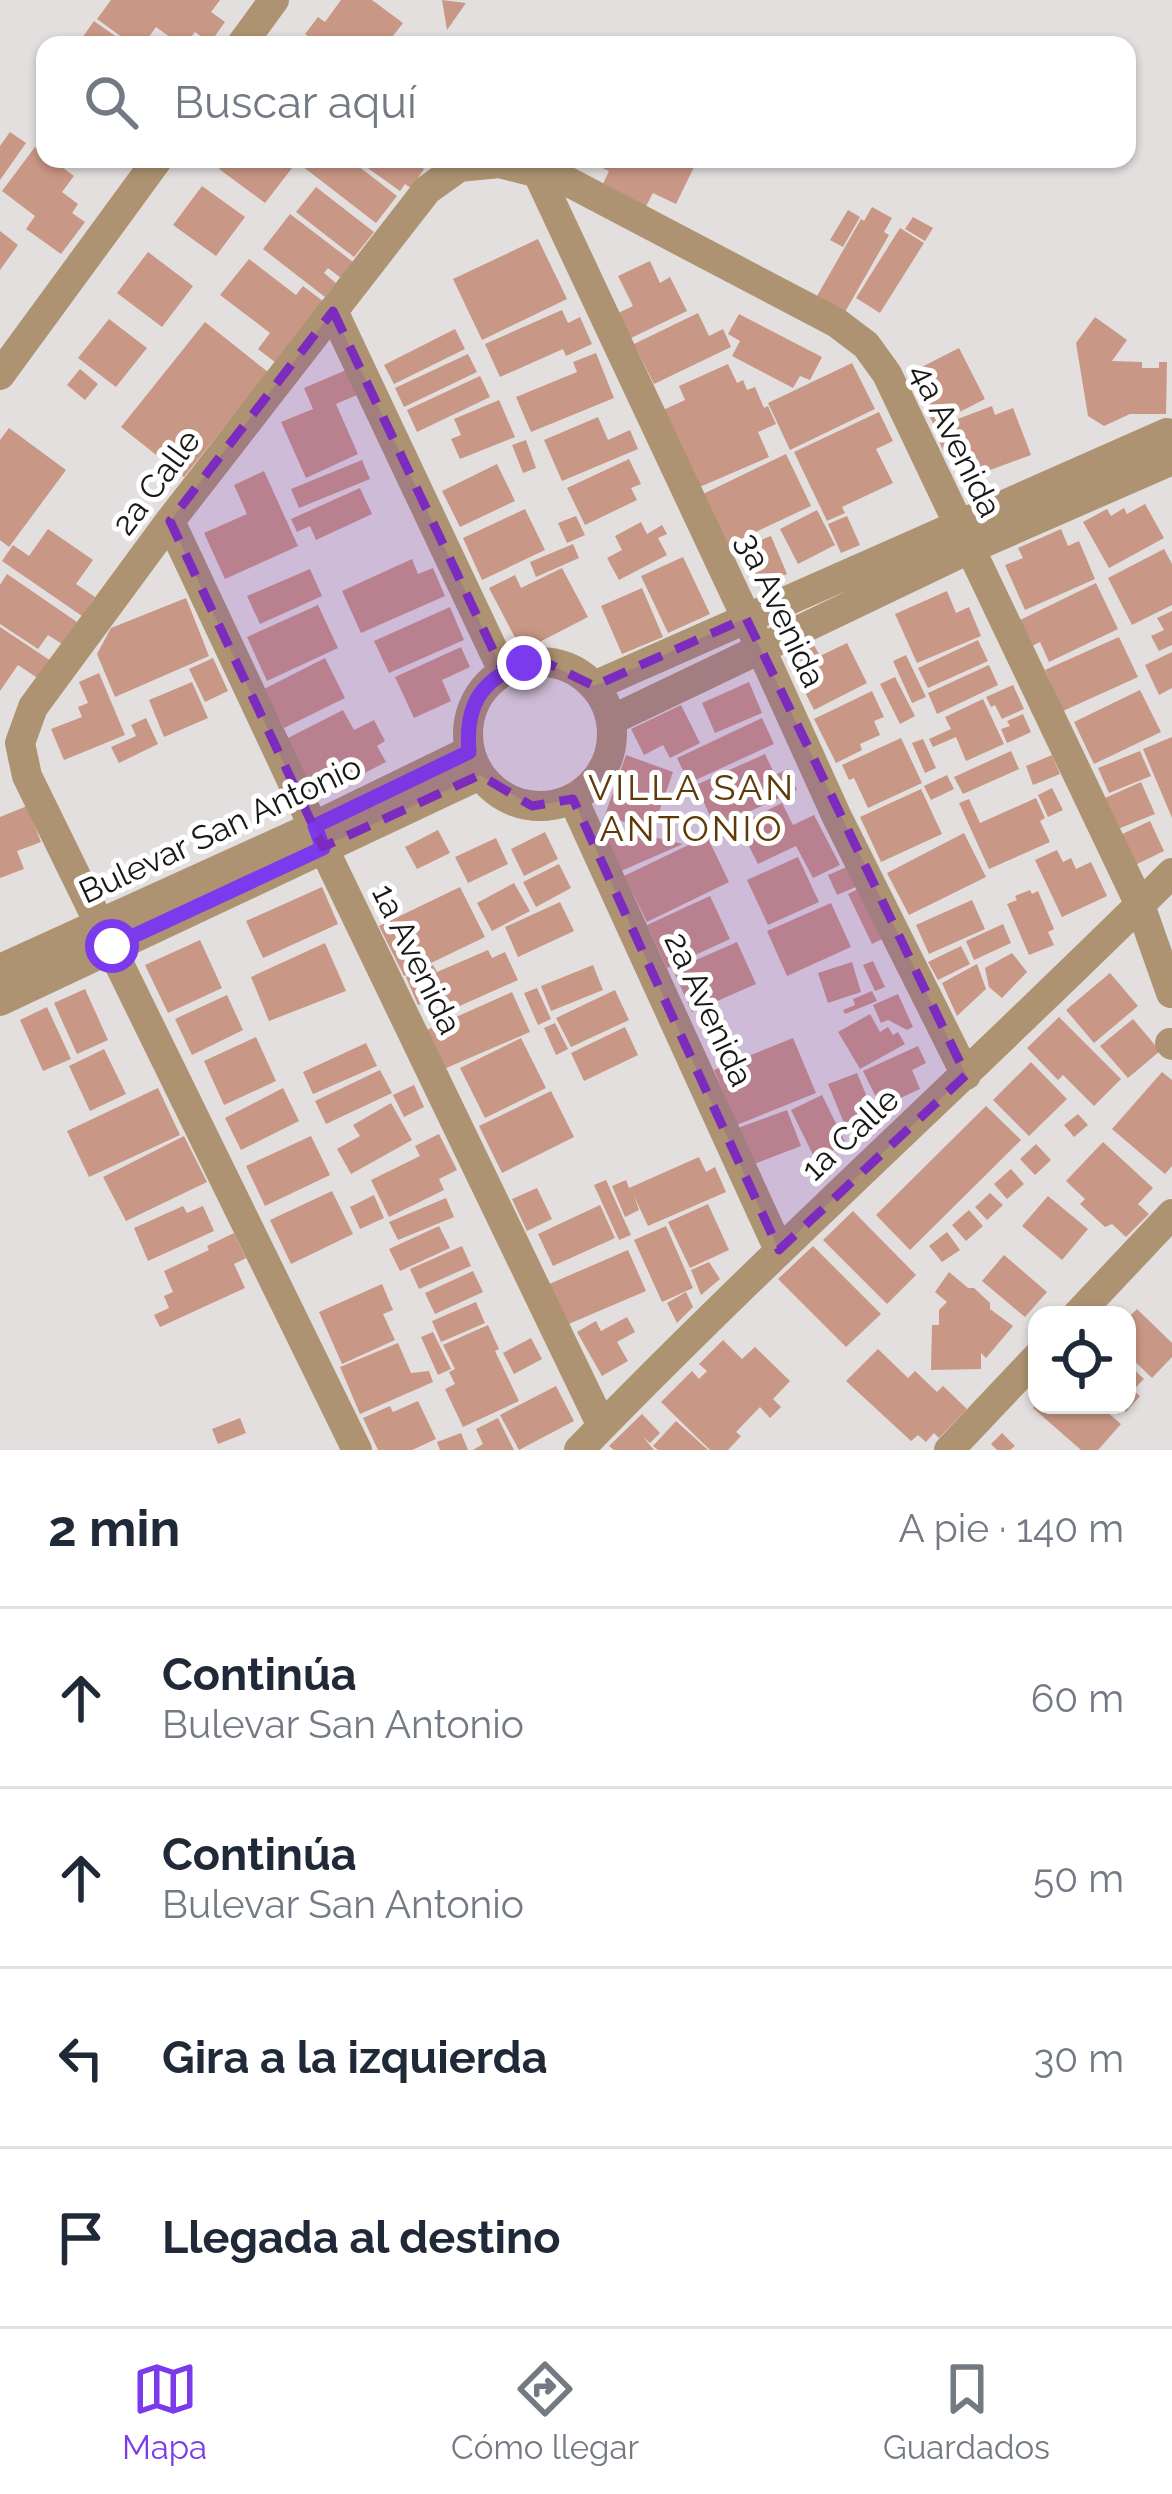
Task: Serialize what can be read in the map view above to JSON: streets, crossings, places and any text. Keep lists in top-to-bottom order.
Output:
{
  "streets": {
    "street": [
      "4a Avenida",
      "2a Calle",
      "3a Avenida",
      "Bulevar San Antonio",
      "1a Avenida",
      "2a Avenida",
      "1a Calle"
    ]
  },
  "crossings": [
    ["4a Avenida", "2a Calle"],
    ["4a Avenida", "3a Avenida"],
    ["4a Avenida", "1a Calle"],
    ["2a Calle", "3a Avenida"],
    ["2a Calle", "Bulevar San Antonio"],
    ["2a Calle", "1a Avenida"],
    ["3a Avenida", "1a Calle"],
    ["Bulevar San Antonio", "1a Avenida"],
    ["Bulevar San Antonio", "2a Avenida"],
    ["1a Avenida", "1a Calle"],
    ["2a Avenida", "1a Calle"]
  ],
  "districts": ["VILLA SAN ANTONIO"],
  "page": {
    "search": "Buscar aquí",
    "heading": ["2 min", "A pie · 140 m"],
    "list": [
      ["Continúa", "Bulevar San Antonio", "60 m"],
      ["Continúa", "Bulevar San Antonio", "50 m"],
      ["Gira a la izquierda", "30 m"],
      "Llegada al destino"
    ],
    "nav": ["Mapa", "Cómo llegar", "Guardados"]
  }
}
